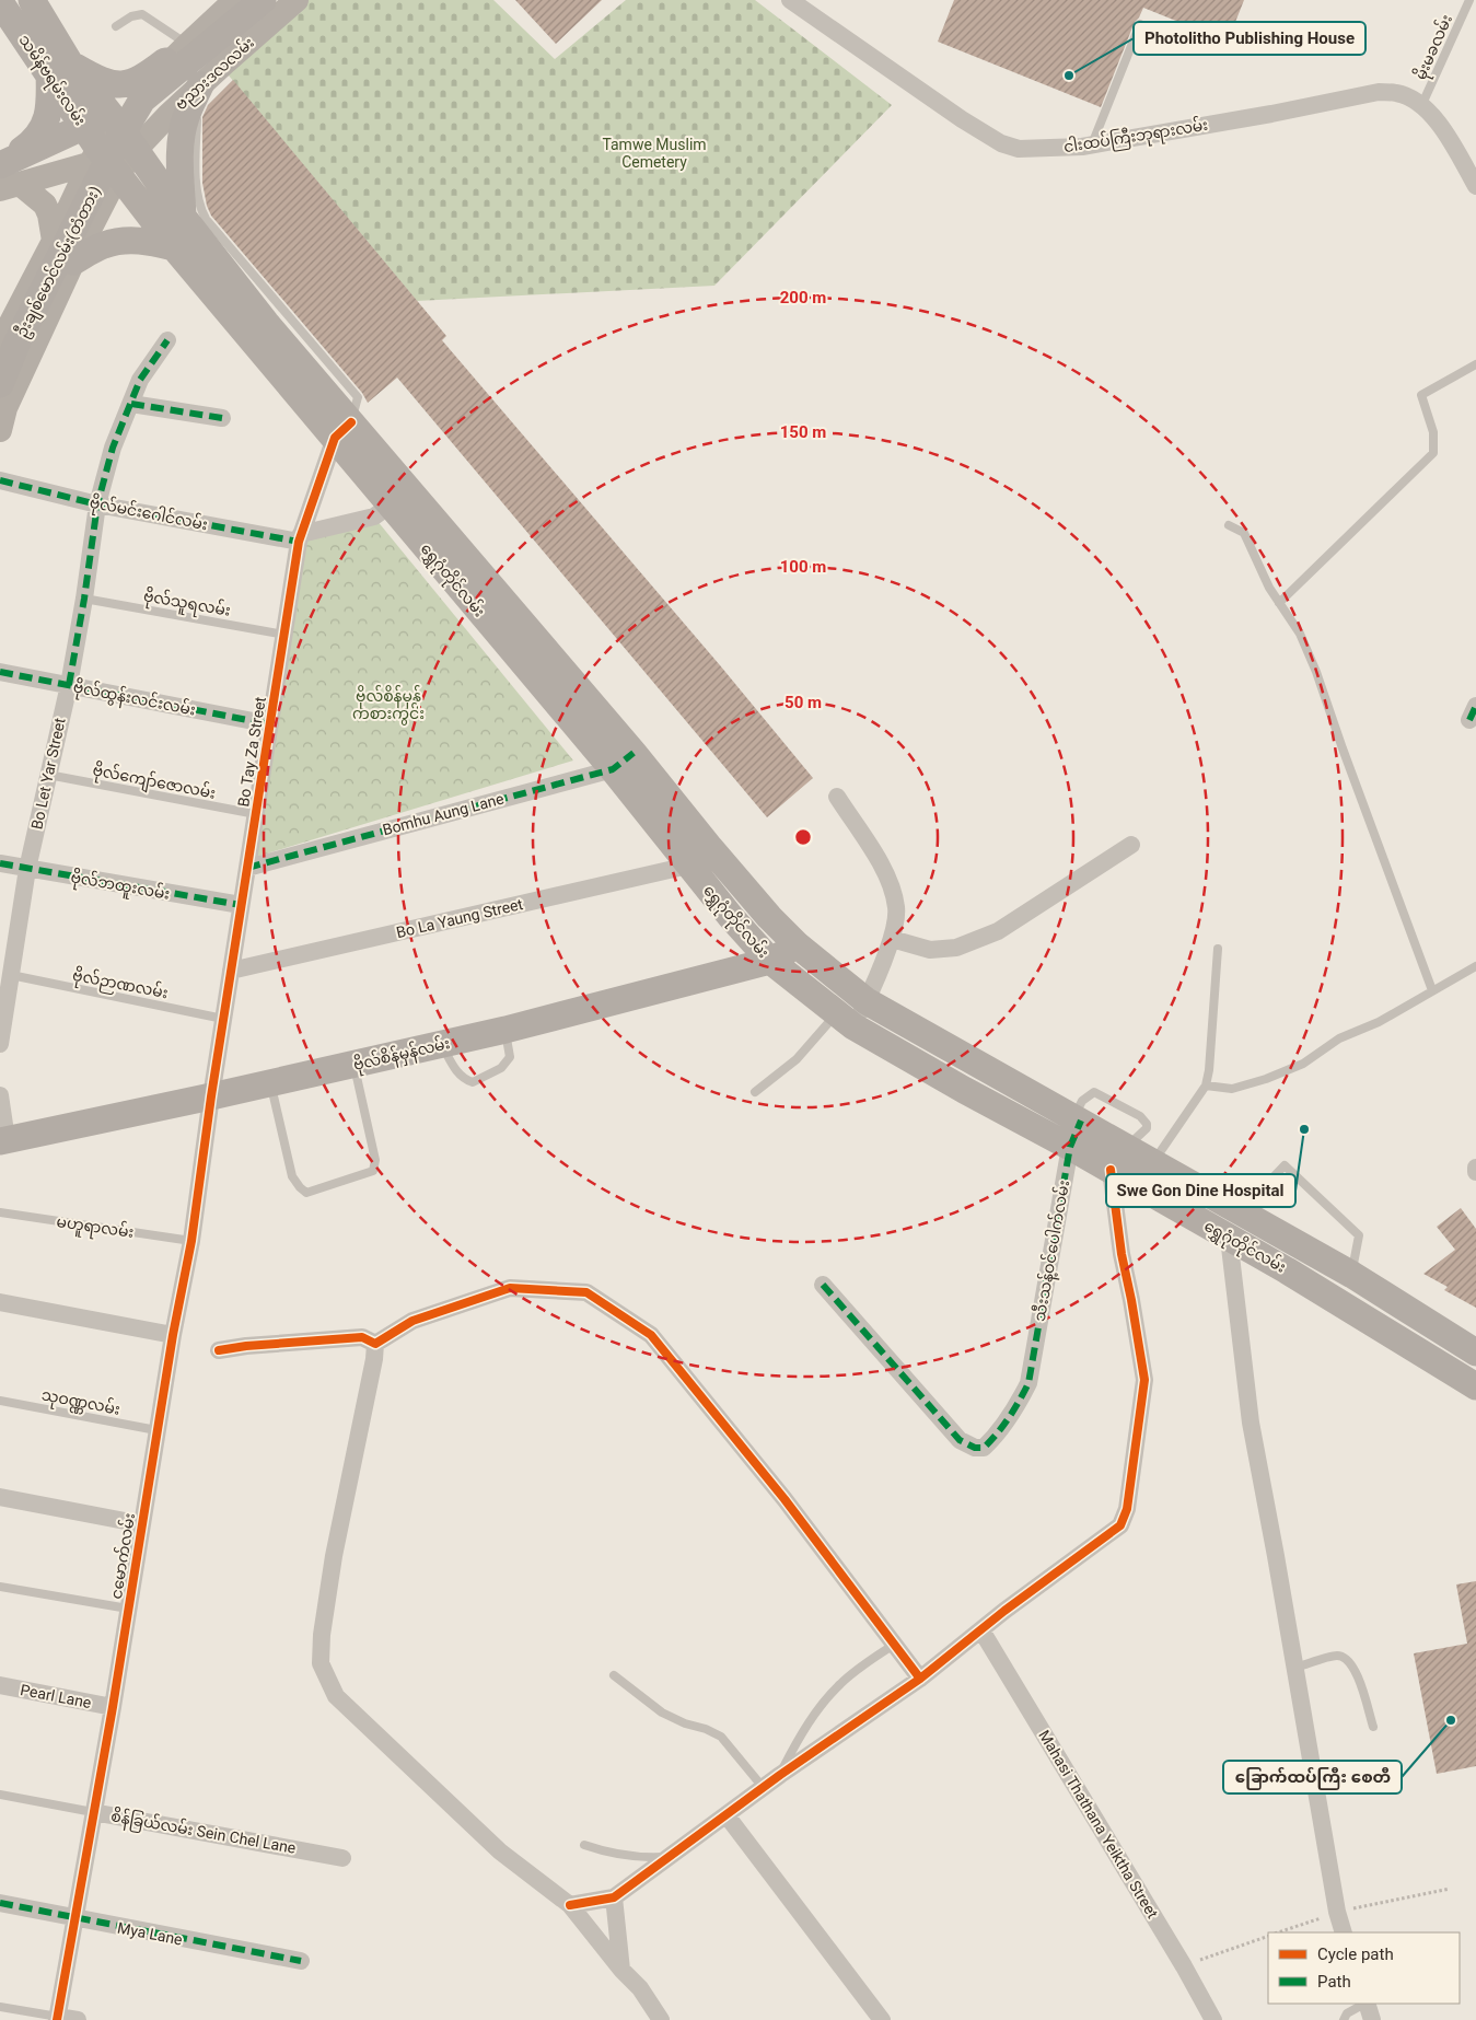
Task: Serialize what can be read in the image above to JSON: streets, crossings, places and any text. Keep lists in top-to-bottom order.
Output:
{
  "streets": {
    "main road": [
      "ဗညားဒလလမ်း",
      "သမိန်ဗရမ်းလမ်း",
      "ဦးချစ်မောင်လမ်း(တံတား)",
      "ရွှေဂုံတိုင်လမ်း",
      "ဗိုလ်စိန်မှန်လမ်း"
    ],
    "street": [
      "ငါးထပ်ကြီးဘုရားလမ်း",
      "ဗိုလ်မင်းဂေါင်လမ်း",
      "ဗိုလ်ထွန်းလင်းလမ်း",
      "Bo Tay Za Street",
      "Bo Let Yar Street",
      "Bomhu Aung Lane",
      "ဗိုလ်ဘထူးလမ်း",
      "Bo La Yaung Street",
      "သီးသန့်ဝင်ပေါက်လမ်း",
      "ငမောက်လမ်း",
      "Pearl Lane",
      "Mahasi Thathana Yeiktha Street",
      "စိန်ခြယ်လမ်း Sein Chel Lane",
      "Mya Lane"
    ],
    "lane": [
      "မိုးမခလမ်း",
      "ဗိုလ်သူရလမ်း",
      "ဗိုလ်ကျော်ဇောလမ်း",
      "ဗိုလ်ဉာဏလမ်း",
      "မဟူရာလမ်း",
      "သုဝဏ္ဏလမ်း"
    ]
  },
  "crossings": [
    ["မိုးမခလမ်း", "ငါးထပ်ကြီးဘုရားလမ်း"],
    ["ဗညားဒလလမ်း", "ဦးချစ်မောင်လမ်း(တံတား)"],
    ["ဗညားဒလလမ်း", "ရွှေဂုံတိုင်လမ်း"],
    ["ဦးချစ်မောင်လမ်း(တံတား)", "ရွှေဂုံတိုင်လမ်း"],
    ["ဗိုလ်မင်းဂေါင်လမ်း", "Bo Tay Za Street"],
    ["ဗိုလ်မင်းဂေါင်လမ်း", "Bo Let Yar Street"],
    ["ရွှေဂုံတိုင်လမ်း", "Bo Tay Za Street"],
    ["ရွှေဂုံတိုင်လမ်း", "Bomhu Aung Lane"],
    ["ရွှေဂုံတိုင်လမ်း", "Bo La Yaung Street"],
    ["ရွှေဂုံတိုင်လမ်း", "ဗိုလ်စိန်မှန်လမ်း"],
    ["ရွှေဂုံတိုင်လမ်း", "သီးသန့်ဝင်ပေါက်လမ်း"],
    ["ဗိုလ်သူရလမ်း", "Bo Tay Za Street"],
    ["ဗိုလ်သူရလမ်း", "Bo Let Yar Street"],
    ["ဗိုလ်ထွန်းလင်းလမ်း", "Bo Tay Za Street"],
    ["ဗိုလ်ထွန်းလင်းလမ်း", "Bo Let Yar Street"],
    ["Bo Tay Za Street", "ဗိုလ်ကျော်ဇောလမ်း"],
    ["Bo Tay Za Street", "Bomhu Aung Lane"],
    ["Bo Tay Za Street", "ဗိုလ်ဘထူးလမ်း"],
    ["Bo Tay Za Street", "Bo La Yaung Street"],
    ["Bo Tay Za Street", "ဗိုလ်ဉာဏလမ်း"],
    ["Bo Tay Za Street", "ဗိုလ်စိန်မှန်လမ်း"],
    ["Bo Tay Za Street", "ငမောက်လမ်း"],
    ["Bo Let Yar Street", "ဗိုလ်ကျော်ဇောလမ်း"],
    ["Bo Let Yar Street", "ဗိုလ်ဘထူးလမ်း"],
    ["Bo Let Yar Street", "ဗိုလ်ဉာဏလမ်း"],
    ["ဗိုလ်စိန်မှန်လမ်း", "ငမောက်လမ်း"],
    ["မဟူရာလမ်း", "ငမောက်လမ်း"],
    ["သုဝဏ္ဏလမ်း", "ငမောက်လမ်း"],
    ["ငမောက်လမ်း", "Pearl Lane"],
    ["ငမောက်လမ်း", "စိန်ခြယ်လမ်း Sein Chel Lane"],
    ["ငမောက်လမ်း", "Mya Lane"]
  ],
  "parks": ["Tamwe Muslim Cemetery", "ဗိုလ်စိန်မှန် ကစားကွင်း"],
  "places": ["Photolitho Publishing House", "Swe Gon Dine Hospital", "ခြောက်ထပ်ကြီး စေတီ"],
  "legend": ["Cycle path", "Path"],
  "rings": [
    "200 m",
    "150 m",
    "100 m",
    "50 m"
  ]
}
